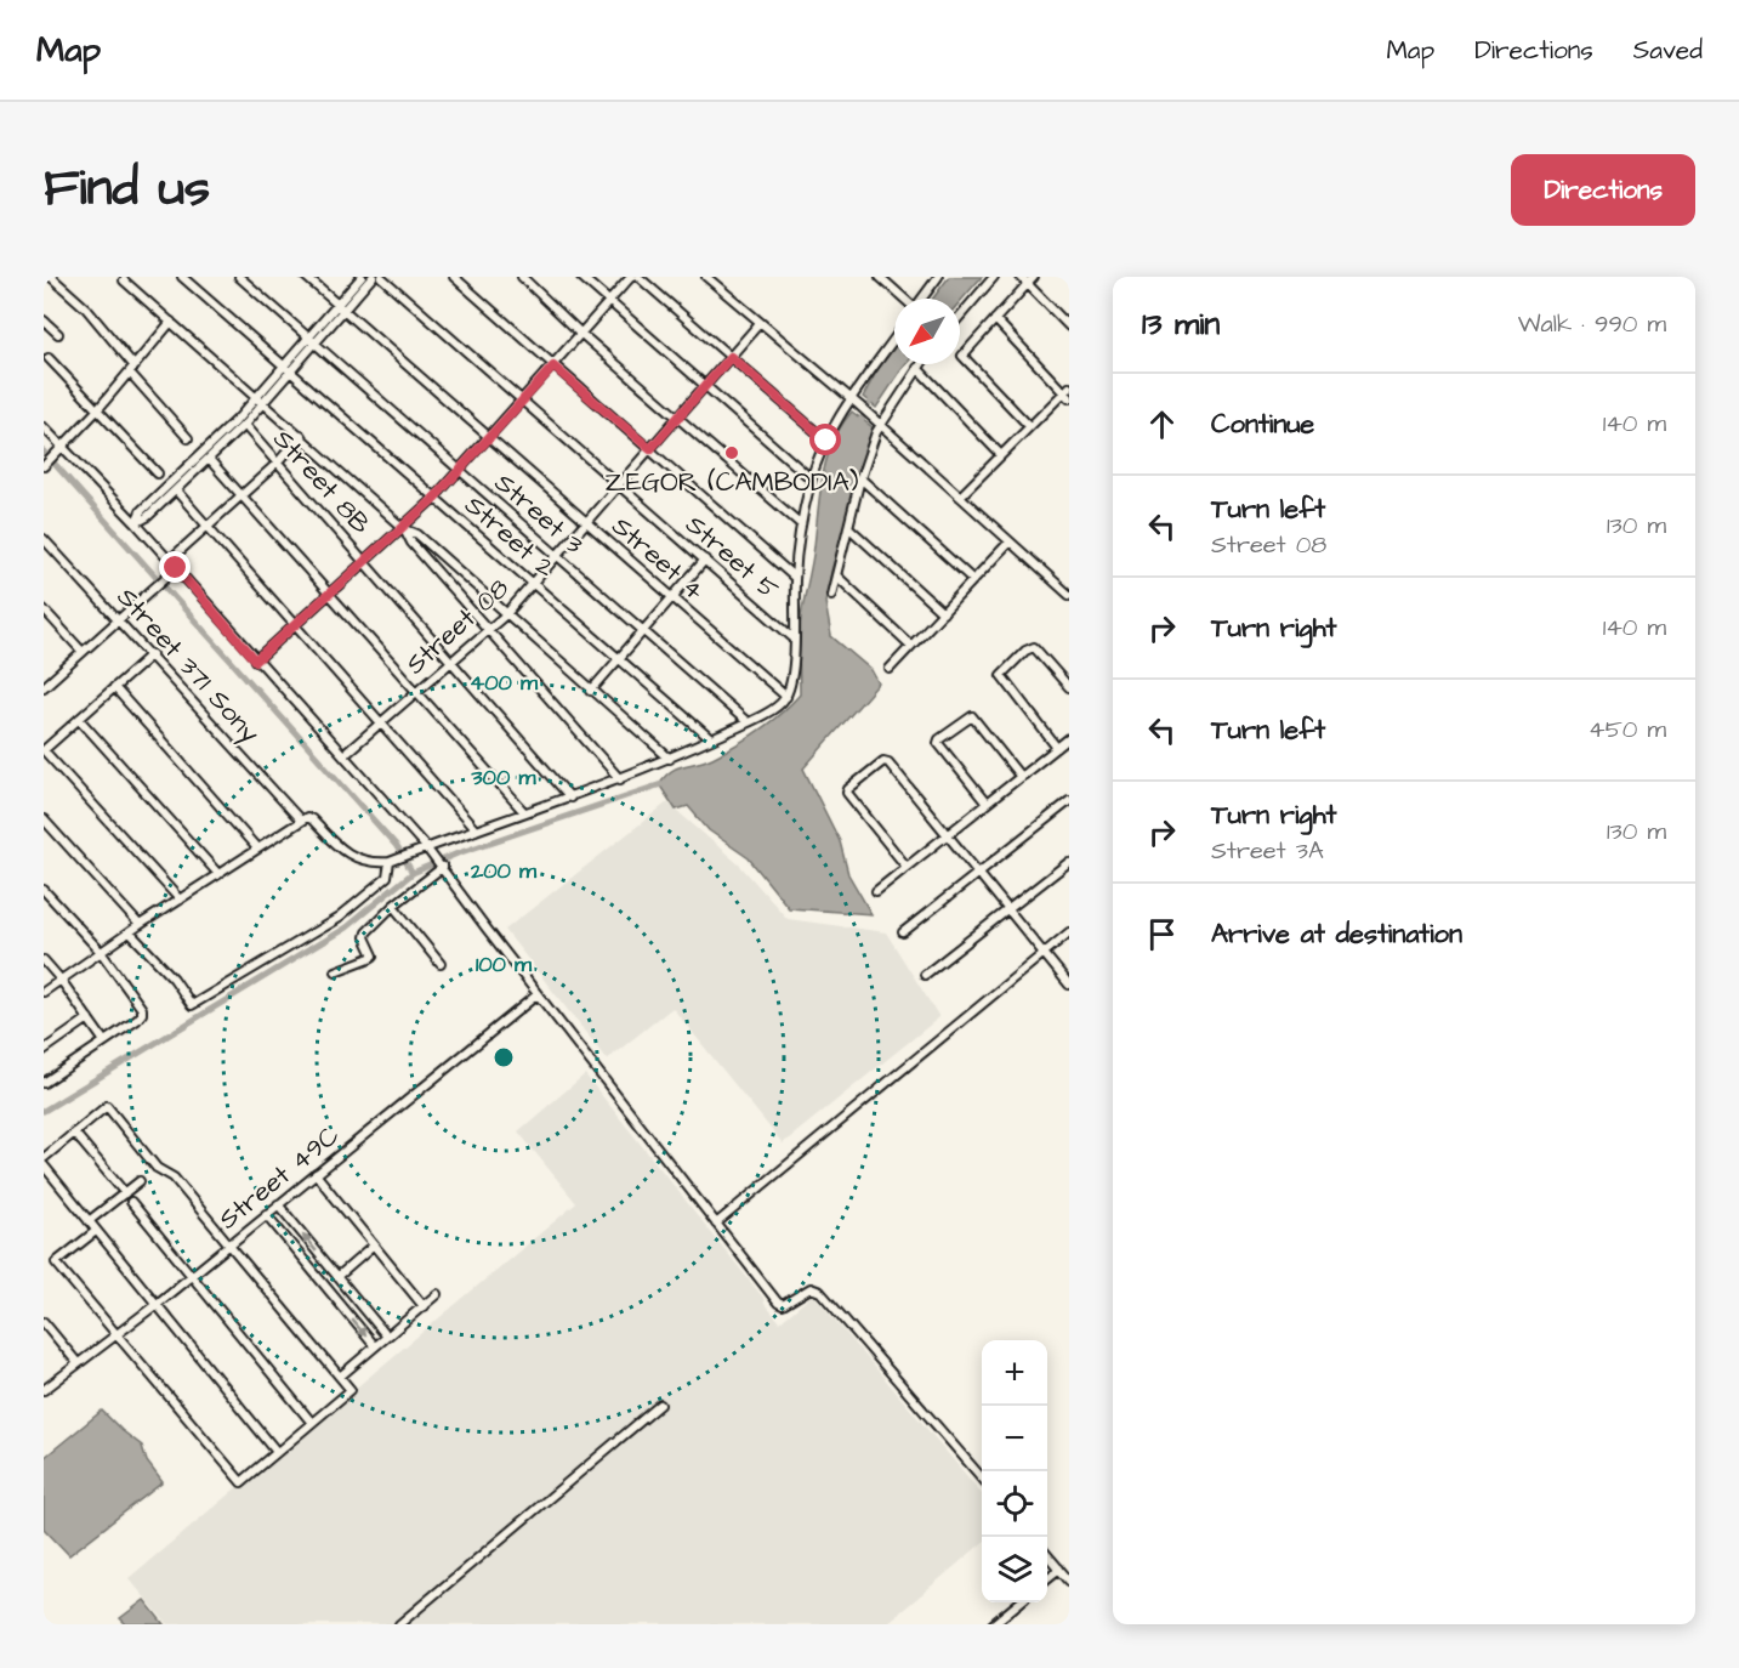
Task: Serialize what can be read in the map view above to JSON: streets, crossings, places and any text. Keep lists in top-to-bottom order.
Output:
{
  "streets": {
    "street": [
      "Street 8B",
      "Street 3",
      "Street 2",
      "Street 5",
      "Street 4",
      "Street 08",
      "Street 371 Sony",
      "Street 49C"
    ]
  },
  "crossings": [
    ["Street 8B", "Street 08"],
    ["Street 3", "Street 08"],
    ["Street 2", "Street 08"],
    ["Street 5", "Street 08"],
    ["Street 4", "Street 08"]
  ],
  "places": ["ZEGOR (CAMBODIA)"],
  "north": "bottom left",
  "page": {
    "header": "Map",
    "nav": ["Map", "Directions", "Saved"],
    "title": "Find us",
    "buttons": "Directions",
    "heading": ["13 min", "Walk · 990 m"],
    "list": [
      ["Continue", "140 m"],
      ["Turn left", "Street 08", "130 m"],
      ["Turn right", "140 m"],
      ["Turn left", "450 m"],
      ["Turn right", "Street 3A", "130 m"],
      "Arrive at destination"
    ],
    "map_buttons": ["+", "−"]
  },
  "rings": [
    "400 m",
    "300 m",
    "200 m",
    "100 m"
  ]
}
